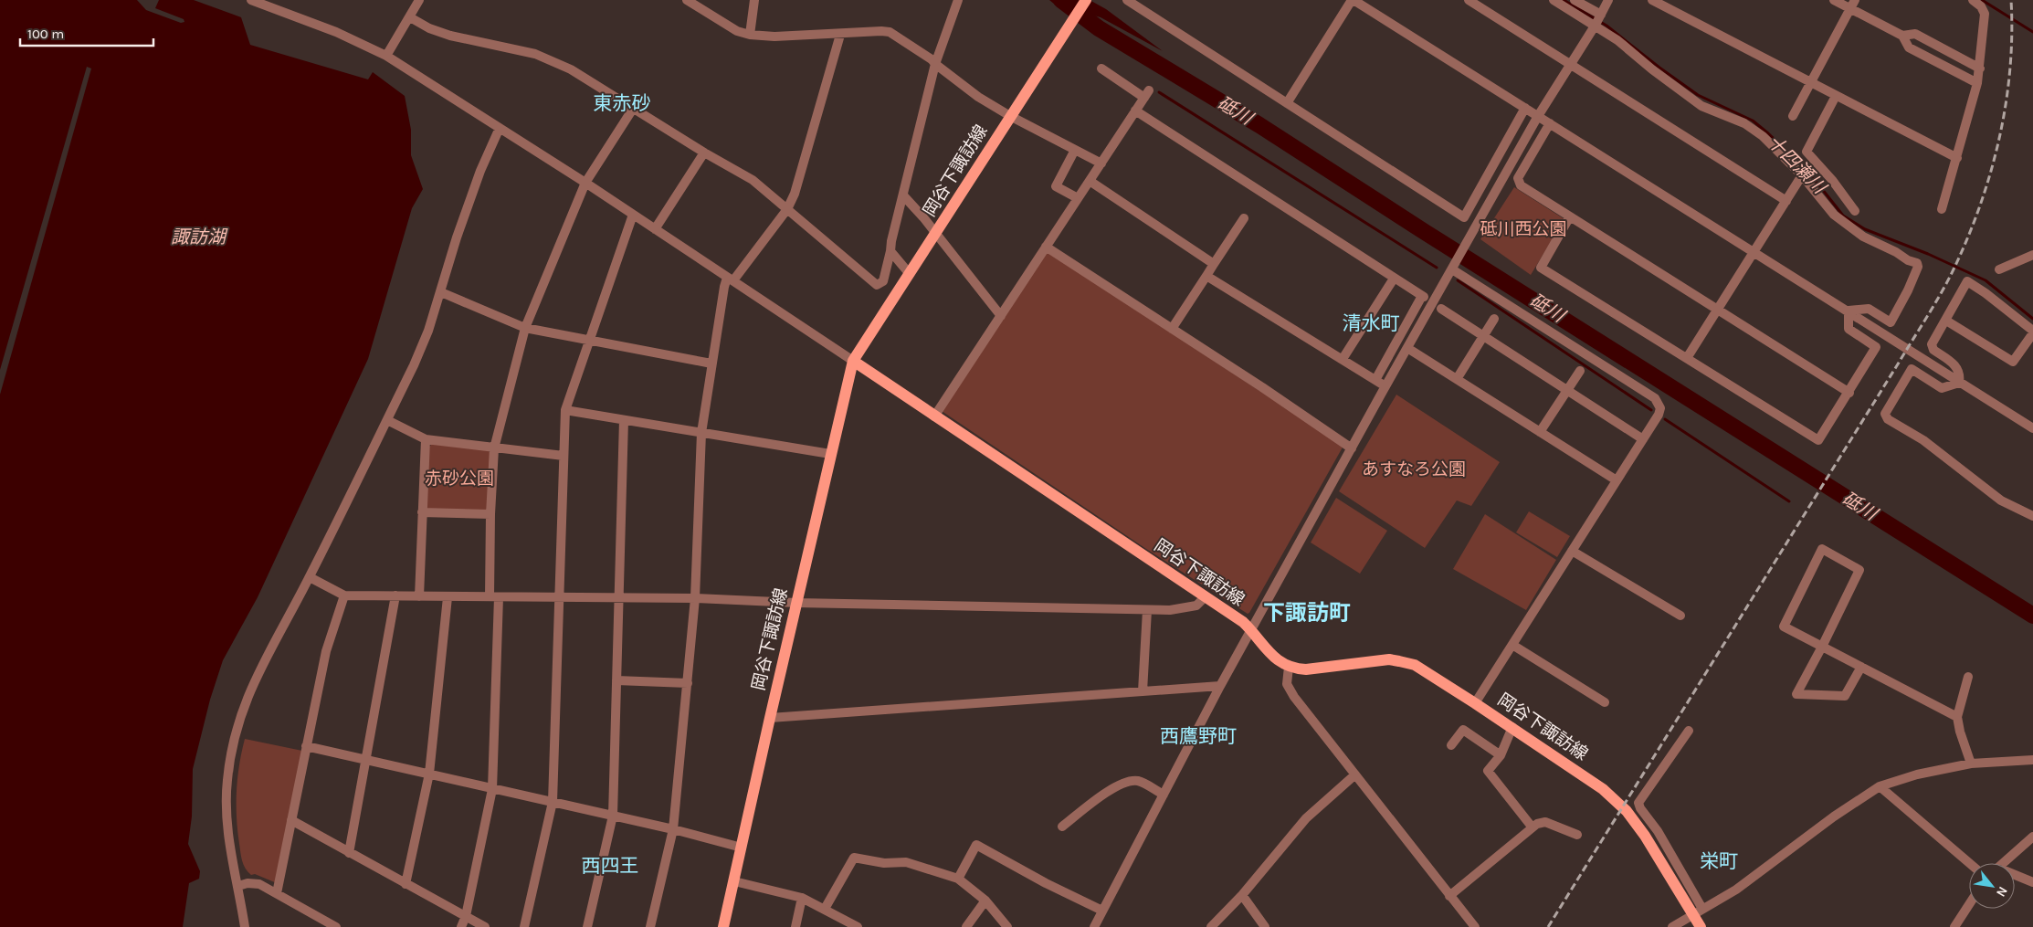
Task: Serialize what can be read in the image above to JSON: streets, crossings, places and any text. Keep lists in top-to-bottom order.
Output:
{
  "streets": {
    "main road": ["岡谷下諏訪線"]
  },
  "districts": [
    "東赤砂",
    "清水町",
    "下諏訪町",
    "西鷹野町",
    "栄町",
    "西四王"
  ],
  "water": ["砥川", "十四瀬川", "諏訪湖"],
  "parks": ["砥川西公園", "あすなろ公園", "赤砂公園"],
  "scale_bar": "100 m",
  "north": "bottom right"
}
